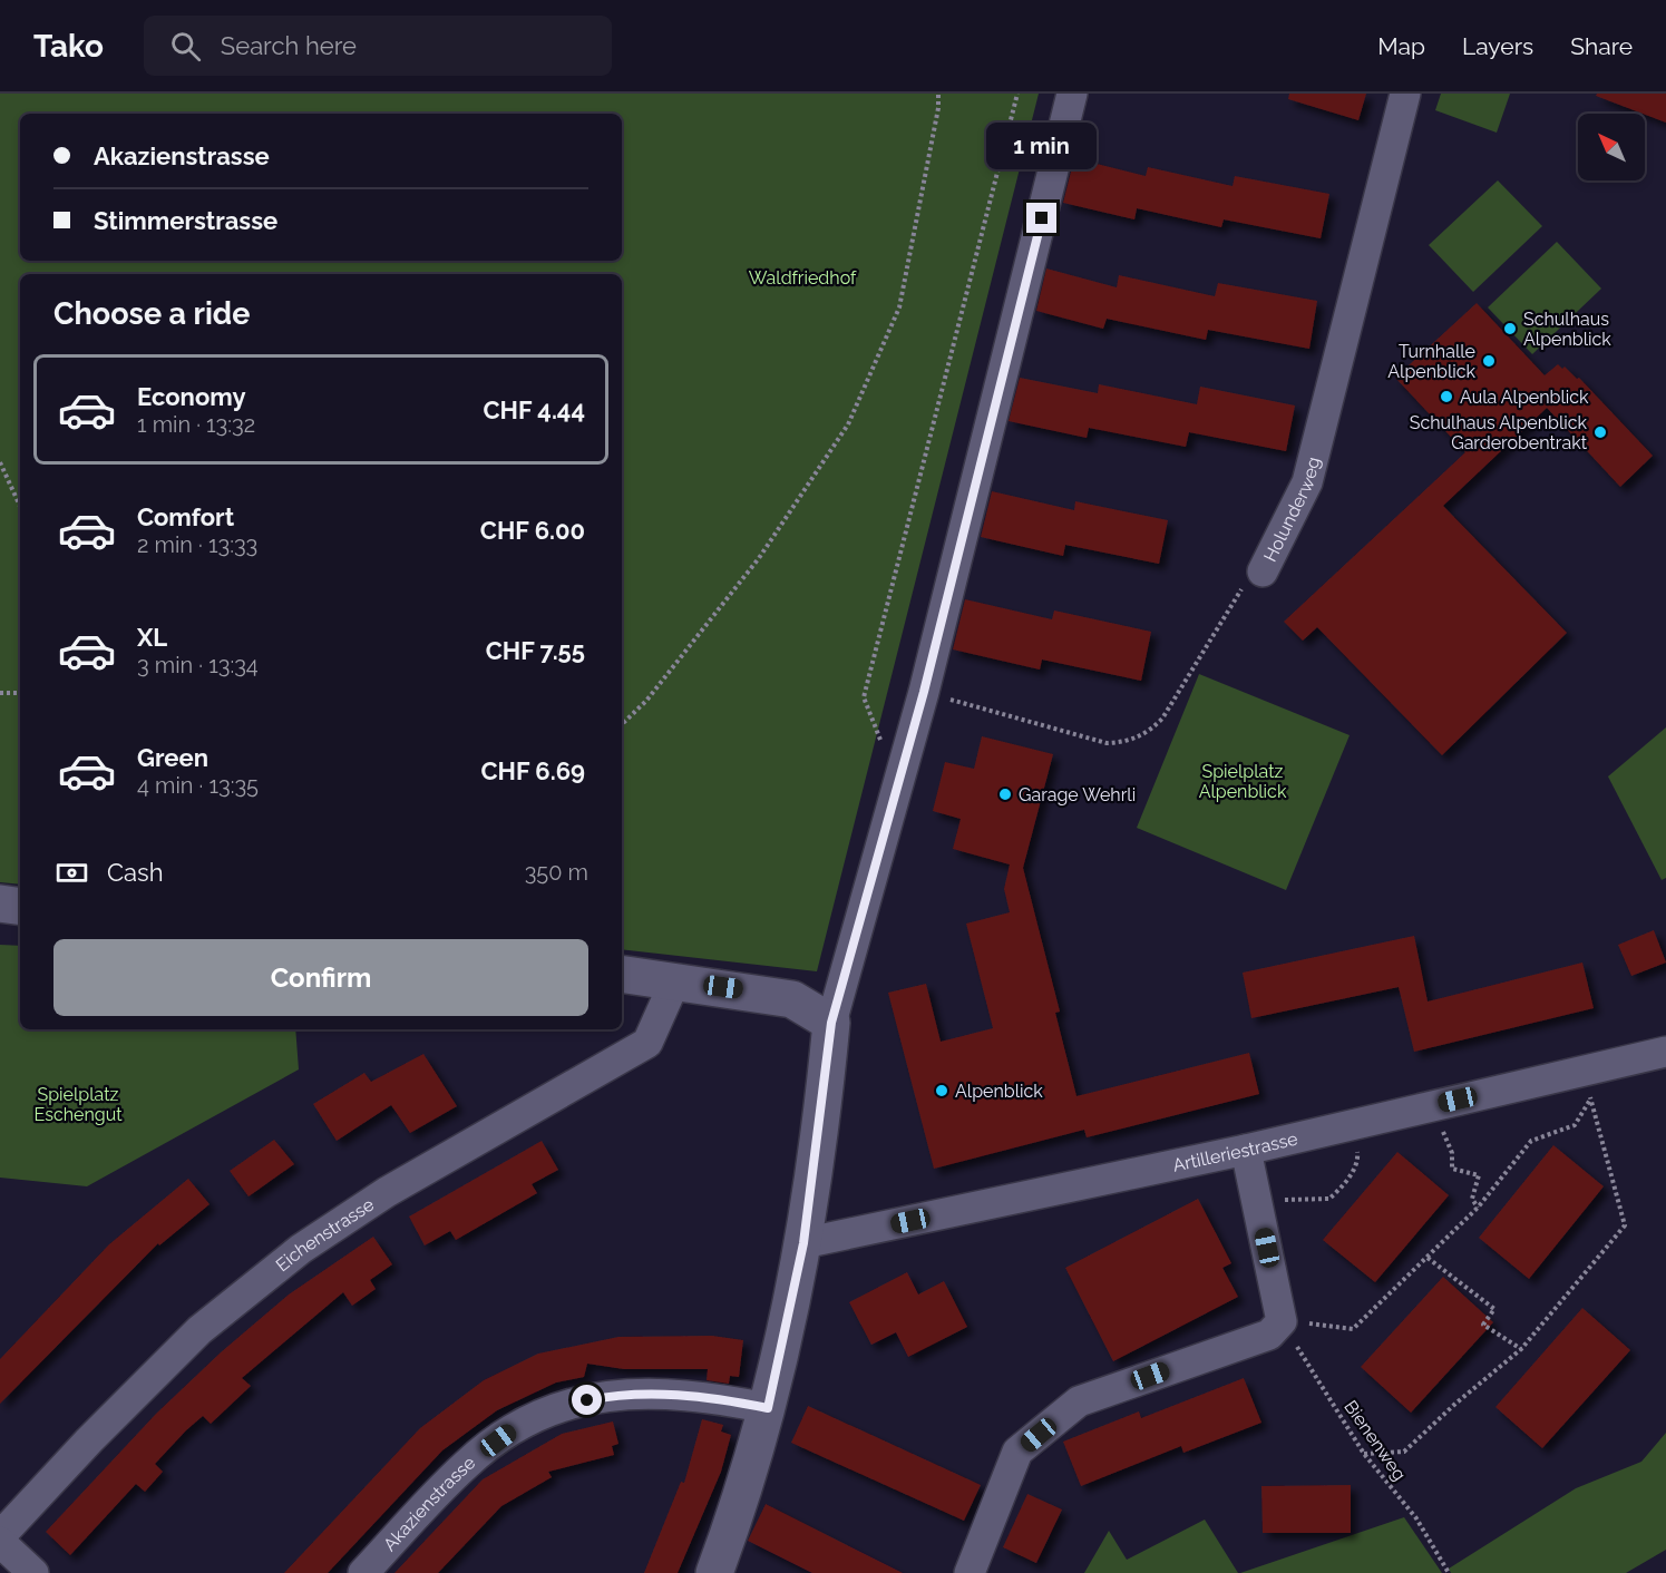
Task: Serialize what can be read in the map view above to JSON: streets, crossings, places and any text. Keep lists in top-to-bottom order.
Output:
{
  "streets": {
    "street": [
      "Holunderweg",
      "Artilleriestrasse",
      "Eichenstrasse",
      "Akazienstrasse"
    ],
    "path": ["Bienenweg"]
  },
  "parks": ["Waldfriedhof", "Spielplatz Alpenblick", "Spielplatz Eschengut"],
  "places": [
    "Schulhaus Alpenblick",
    "Turnhalle Alpenblick",
    "Aula Alpenblick",
    "Schulhaus Alpenblick Garderobentrakt",
    "Garage Wehrli",
    "Alpenblick"
  ],
  "north": "top left",
  "page": {
    "header": "Tako",
    "search": "Search here",
    "nav": ["Map", "Layers", "Share"],
    "banner": ["Akazienstrasse", "Stimmerstrasse"],
    "bubble": "1 min",
    "heading": "Choose a ride",
    "list": [
      {
        "name": "Economy",
        "note": "1 min · 13:32",
        "value": "CHF 4.44"
      },
      {
        "name": "Comfort",
        "note": "2 min · 13:33",
        "value": "CHF 6.00"
      },
      {
        "name": "XL",
        "note": "3 min · 13:34",
        "value": "CHF 7.55"
      },
      {
        "name": "Green",
        "note": "4 min · 13:35",
        "value": "CHF 6.69"
      }
    ],
    "pay": ["Cash", "350 m"],
    "buttons": "Confirm"
  }
}
